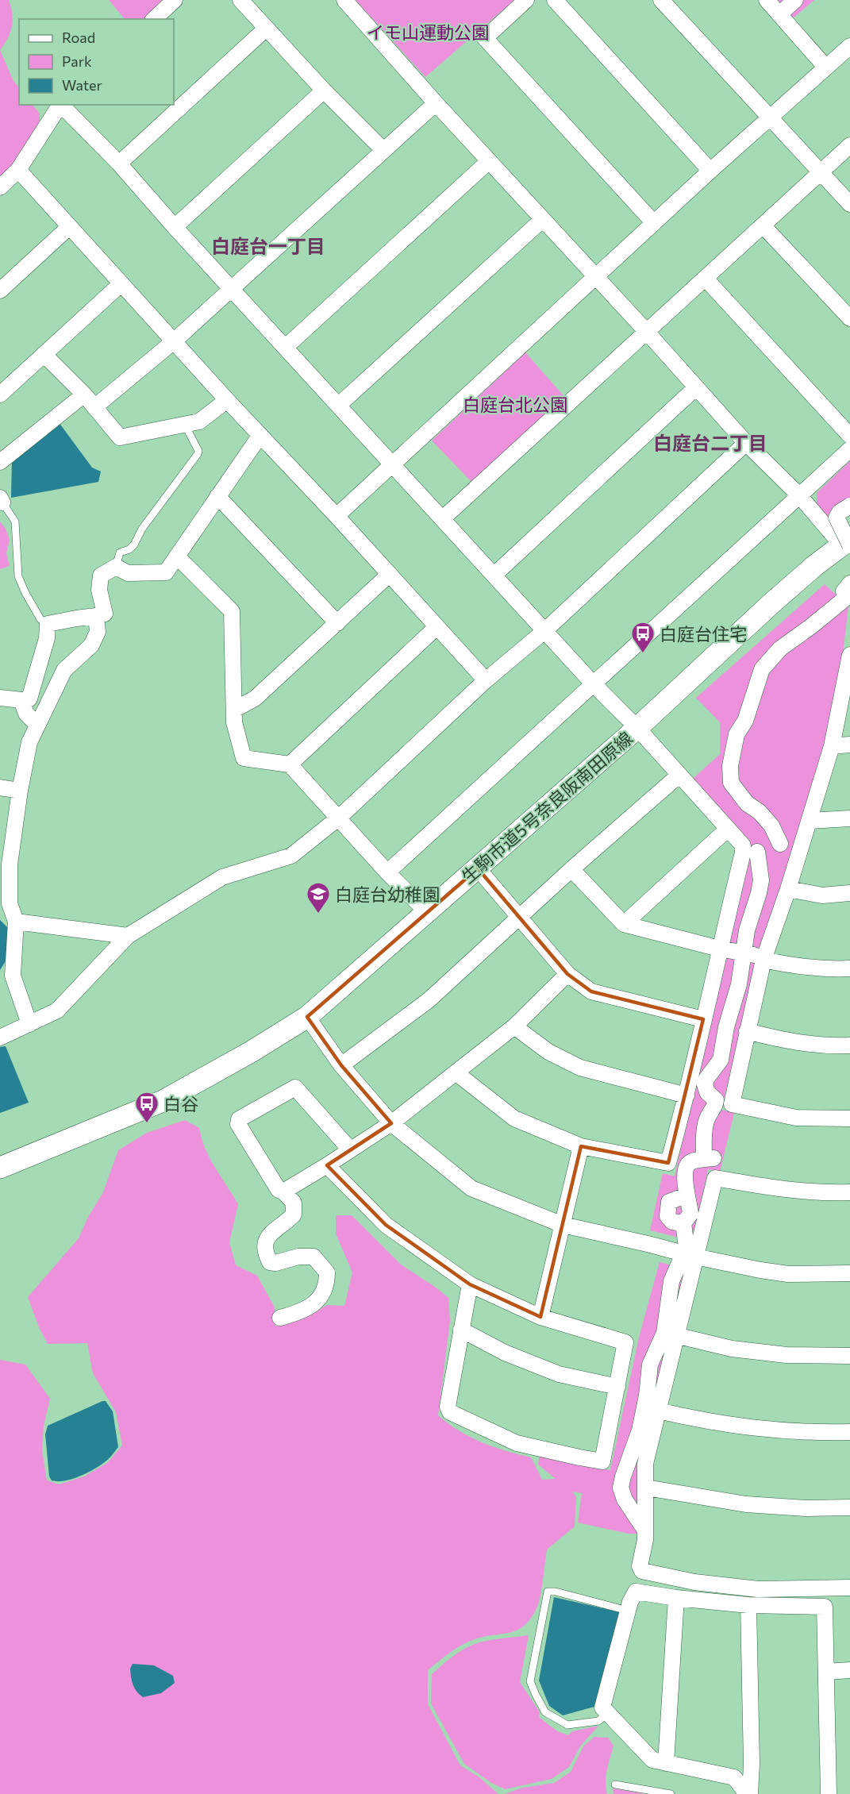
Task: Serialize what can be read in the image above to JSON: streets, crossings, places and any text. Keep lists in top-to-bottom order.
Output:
{
  "streets": {
    "street": ["生駒市道5号奈良阪南田原線"]
  },
  "districts": ["白庭台一丁目", "白庭台二丁目"],
  "parks": ["イモ山運動公園", "白庭台北公園"],
  "places": {
    "bus stop": ["白庭台住宅", "白谷"],
    "school or university": ["白庭台幼稚園"]
  },
  "legend": ["Road", "Park", "Water"]
}
